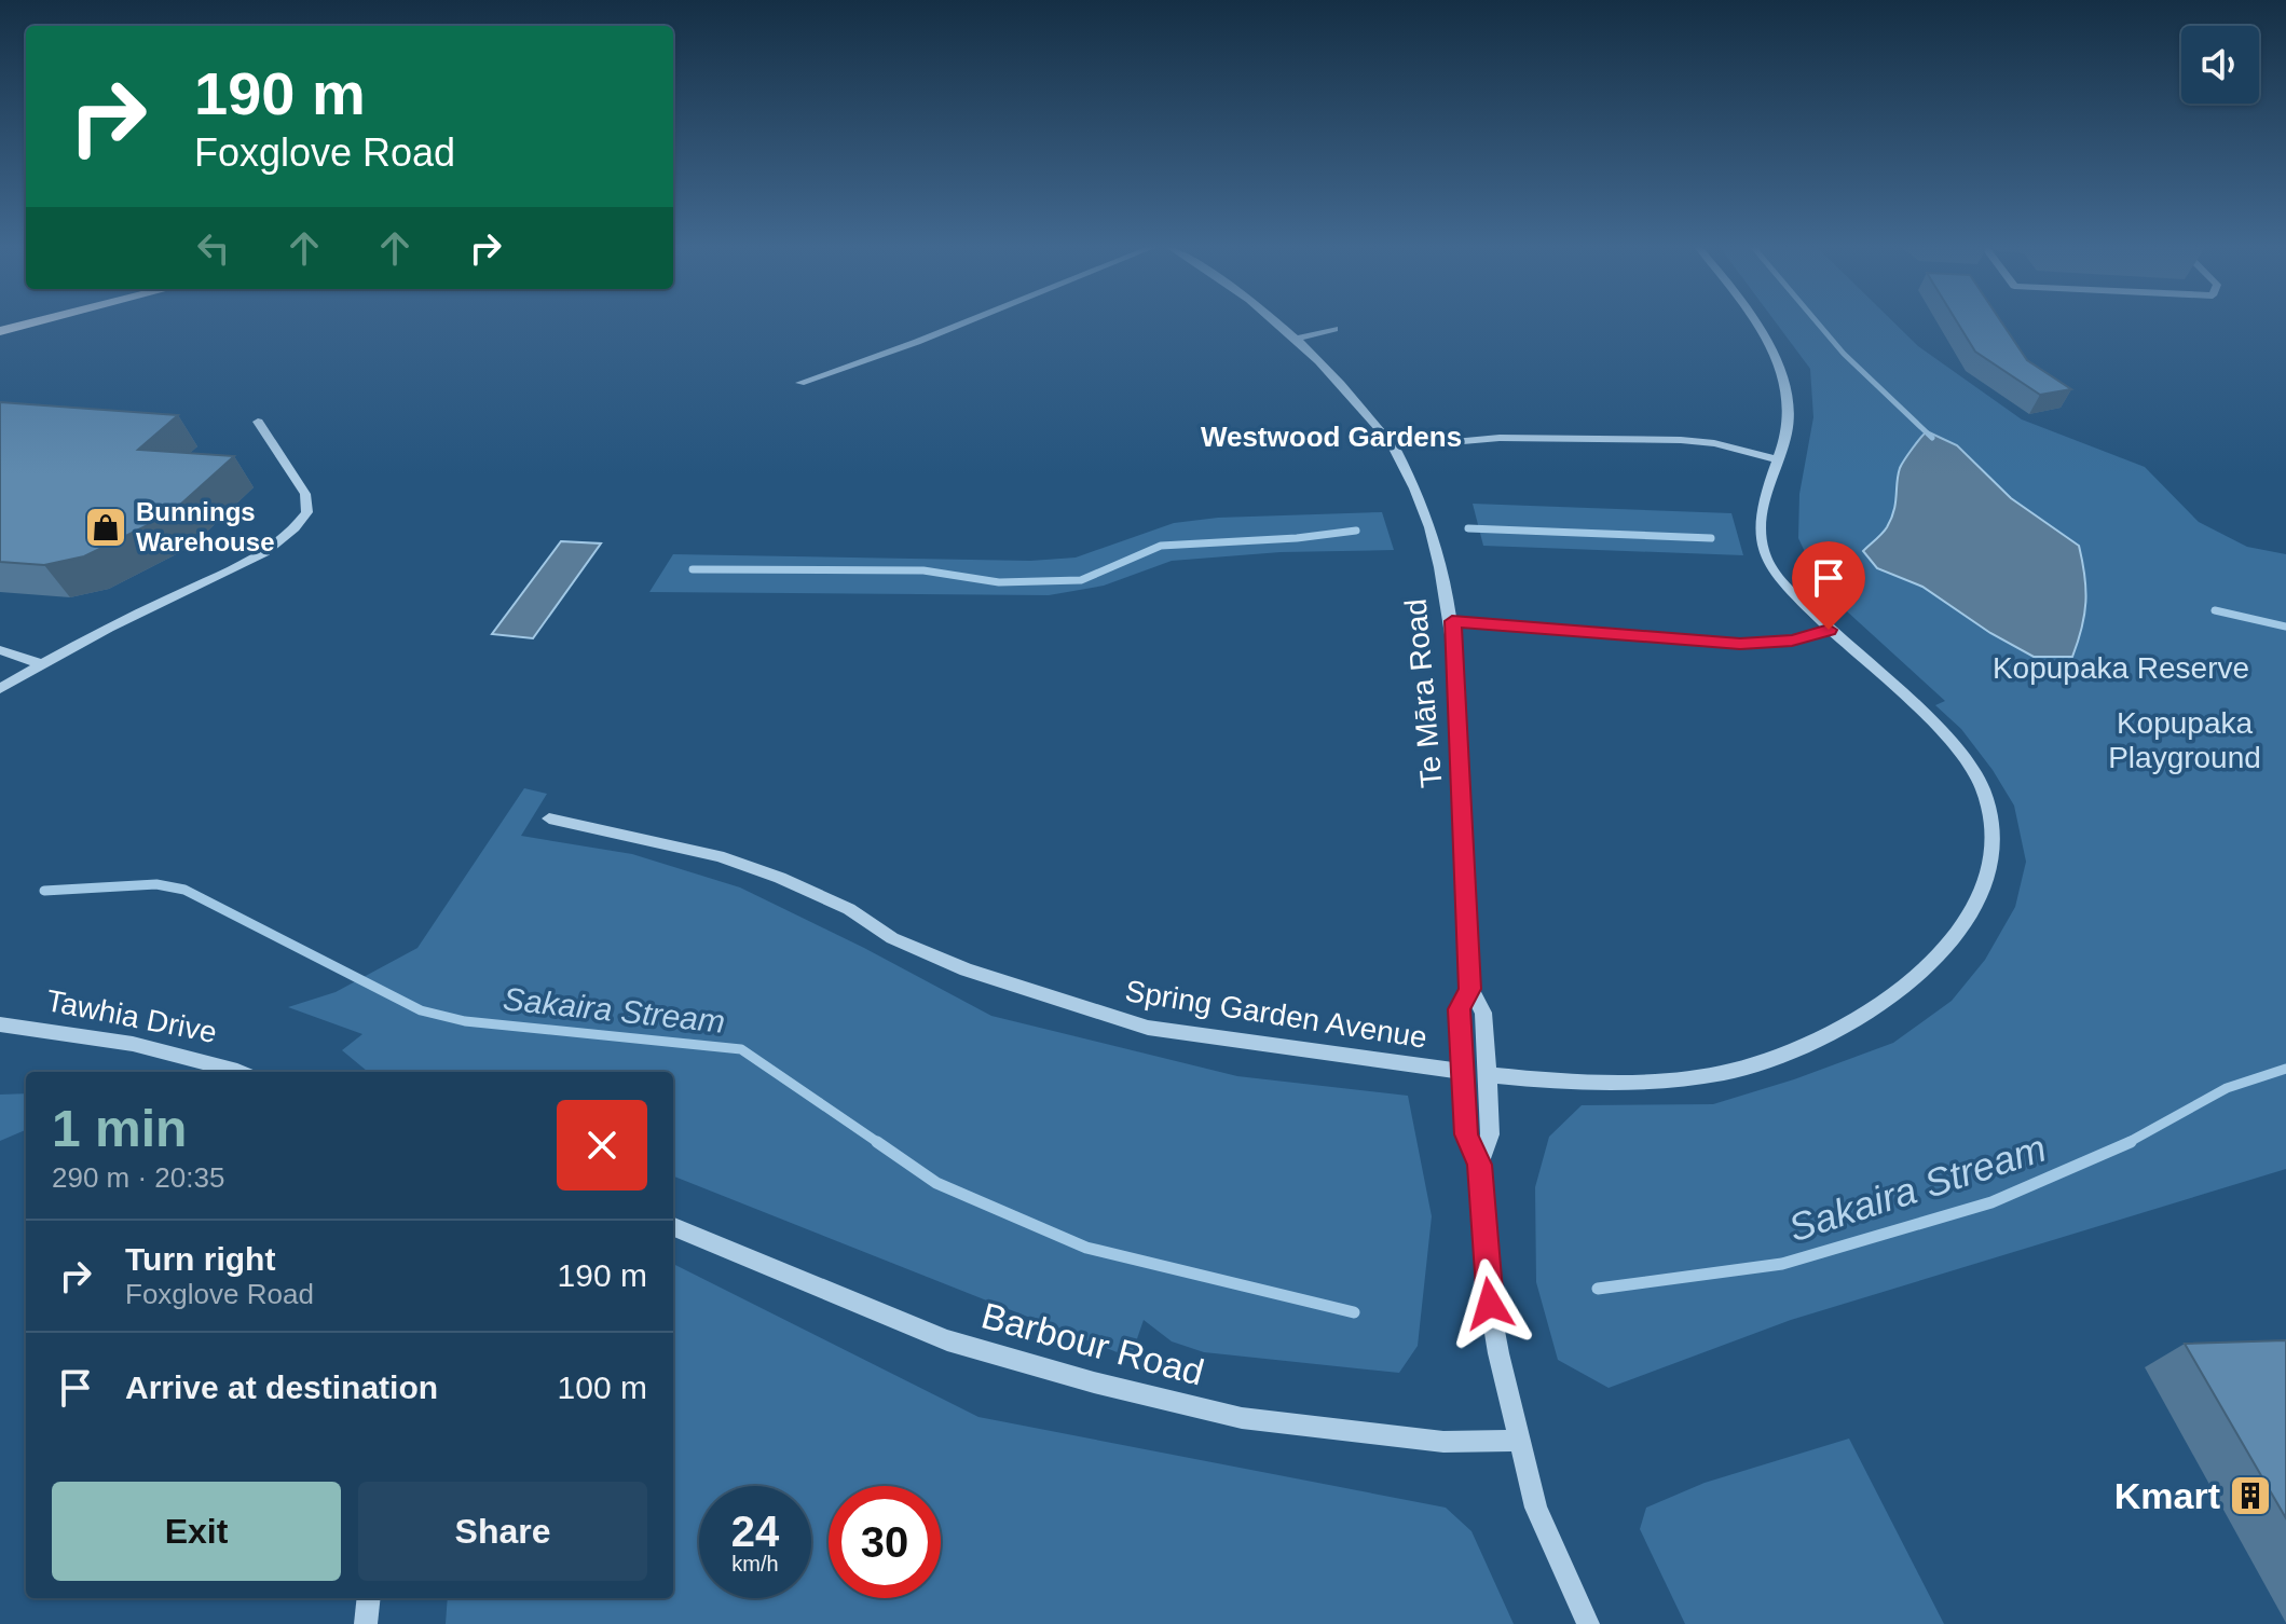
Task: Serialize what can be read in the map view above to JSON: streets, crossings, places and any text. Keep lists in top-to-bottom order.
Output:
{
  "streets": {
    "street": [
      "Te Māra Road",
      "Spring Garden Avenue",
      "Tawhia Drive",
      "Barbour Road"
    ]
  },
  "crossings": [
    ["Te Māra Road", "Spring Garden Avenue"],
    ["Te Māra Road", "Barbour Road"]
  ],
  "districts": ["Westwood Gardens"],
  "water": ["Sakaira Stream"],
  "parks": ["Kopupaka Reserve", "Kopupaka Playground"],
  "places": {
    "shop": ["Bunnings Warehouse"],
    "building": ["Kmart"]
  },
  "page": {
    "turn": ["190 m", "Foxglove Road"],
    "heading": ["1 min", "290 m · 20:35"],
    "list": [
      {
        "name": "Turn right",
        "note": "Foxglove Road",
        "value": "190 m"
      },
      {
        "name": "Arrive at destination",
        "value": "100 m"
      }
    ],
    "buttons": ["Exit", "Share"],
    "speed": "24 km/h",
    "limit": "30"
  }
}
